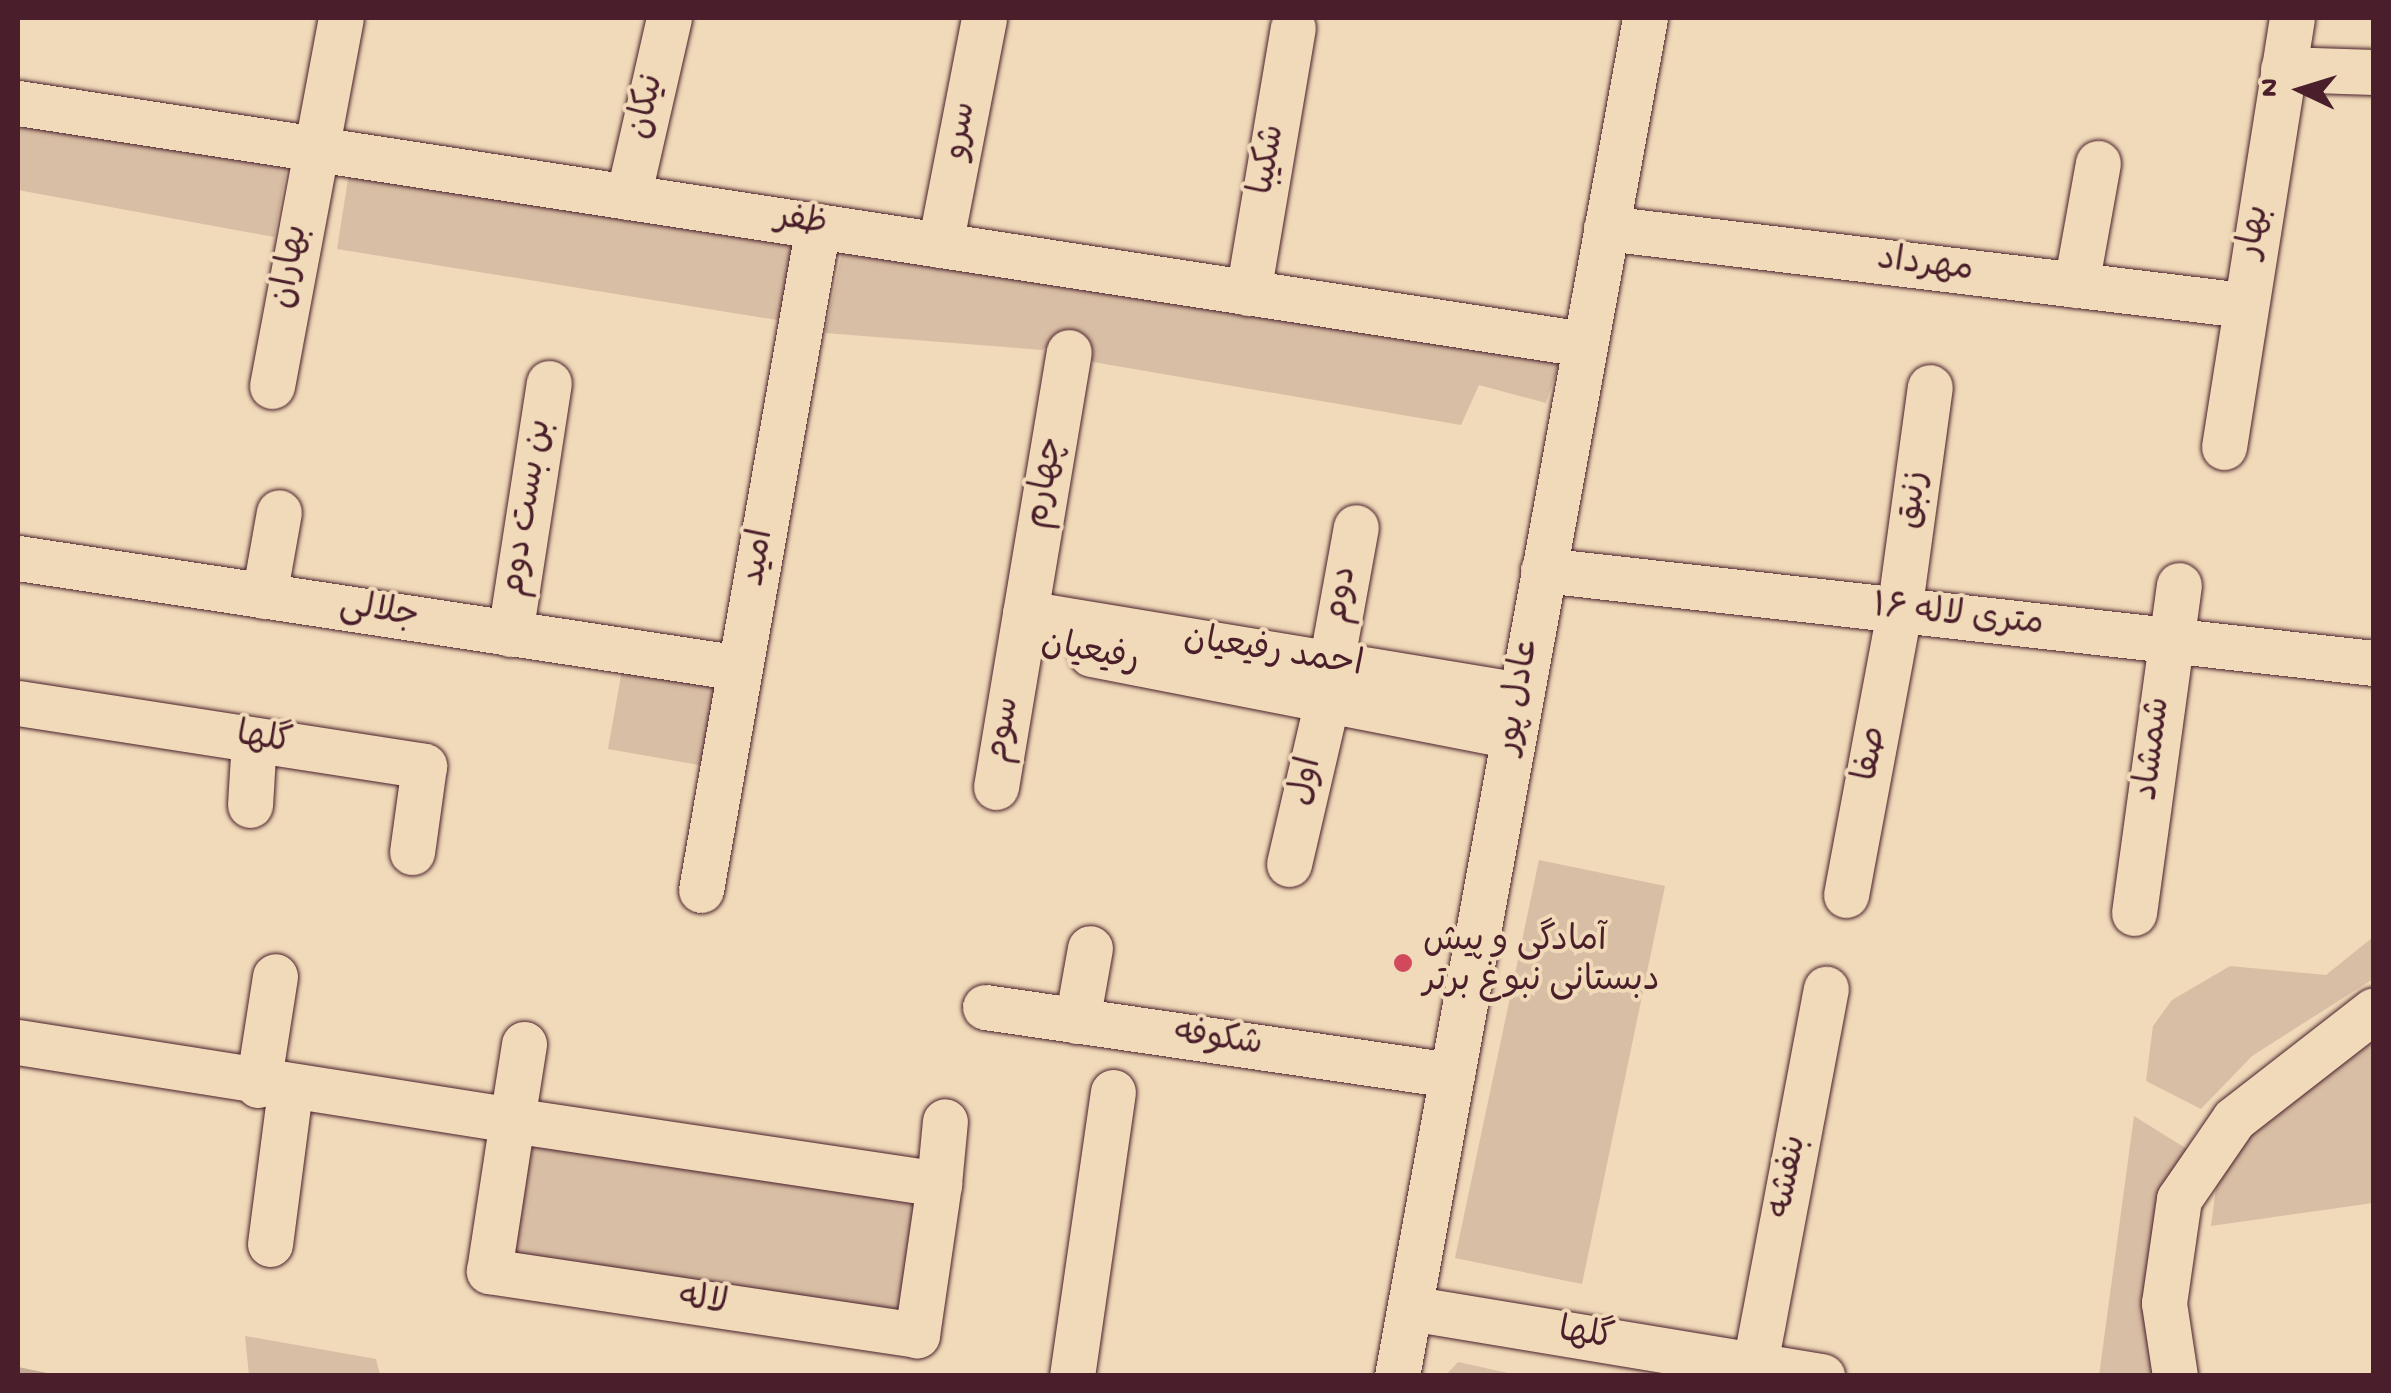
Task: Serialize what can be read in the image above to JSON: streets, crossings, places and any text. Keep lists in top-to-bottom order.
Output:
{
  "streets": {
    "street": [
      "نیکان",
      "سرو",
      "شکیبا",
      "ظفر",
      "بهار",
      "بهاران",
      "مهرداد",
      "چهارم",
      "زنبق",
      "بن بست دوم",
      "امید",
      "دوم",
      "جلالی",
      "۱۶ متری لاله",
      "احمد رفیعیان",
      "عادل پور",
      "سوم",
      "گلها",
      "شمشاد",
      "صفا",
      "اول",
      "شکوفه",
      "بنفشه",
      "لاله"
    ]
  },
  "crossings": [
    ["نیکان", "ظفر"],
    ["سرو", "ظفر"],
    ["شکیبا", "ظفر"],
    ["ظفر", "بهاران"],
    ["ظفر", "امید"],
    ["ظفر", "عادل پور"],
    ["بهار", "مهرداد"],
    ["مهرداد", "عادل پور"],
    ["چهارم", "احمد رفیعیان"],
    ["چهارم", "سوم"],
    ["زنبق", "۱۶ متری لاله"],
    ["زنبق", "صفا"],
    ["بن بست دوم", "جلالی"],
    ["امید", "جلالی"],
    ["دوم", "احمد رفیعیان"],
    ["دوم", "اول"],
    ["۱۶ متری لاله", "عادل پور"],
    ["۱۶ متری لاله", "شمشاد"],
    ["۱۶ متری لاله", "صفا"],
    ["احمد رفیعیان", "عادل پور"],
    ["احمد رفیعیان", "سوم"],
    ["احمد رفیعیان", "اول"],
    ["عادل پور", "گلها"],
    ["عادل پور", "شکوفه"],
    ["گلها", "بنفشه"]
  ],
  "places": ["آمادگی و پیش دبستانی نبوغ برتر"],
  "north": "left"
}
